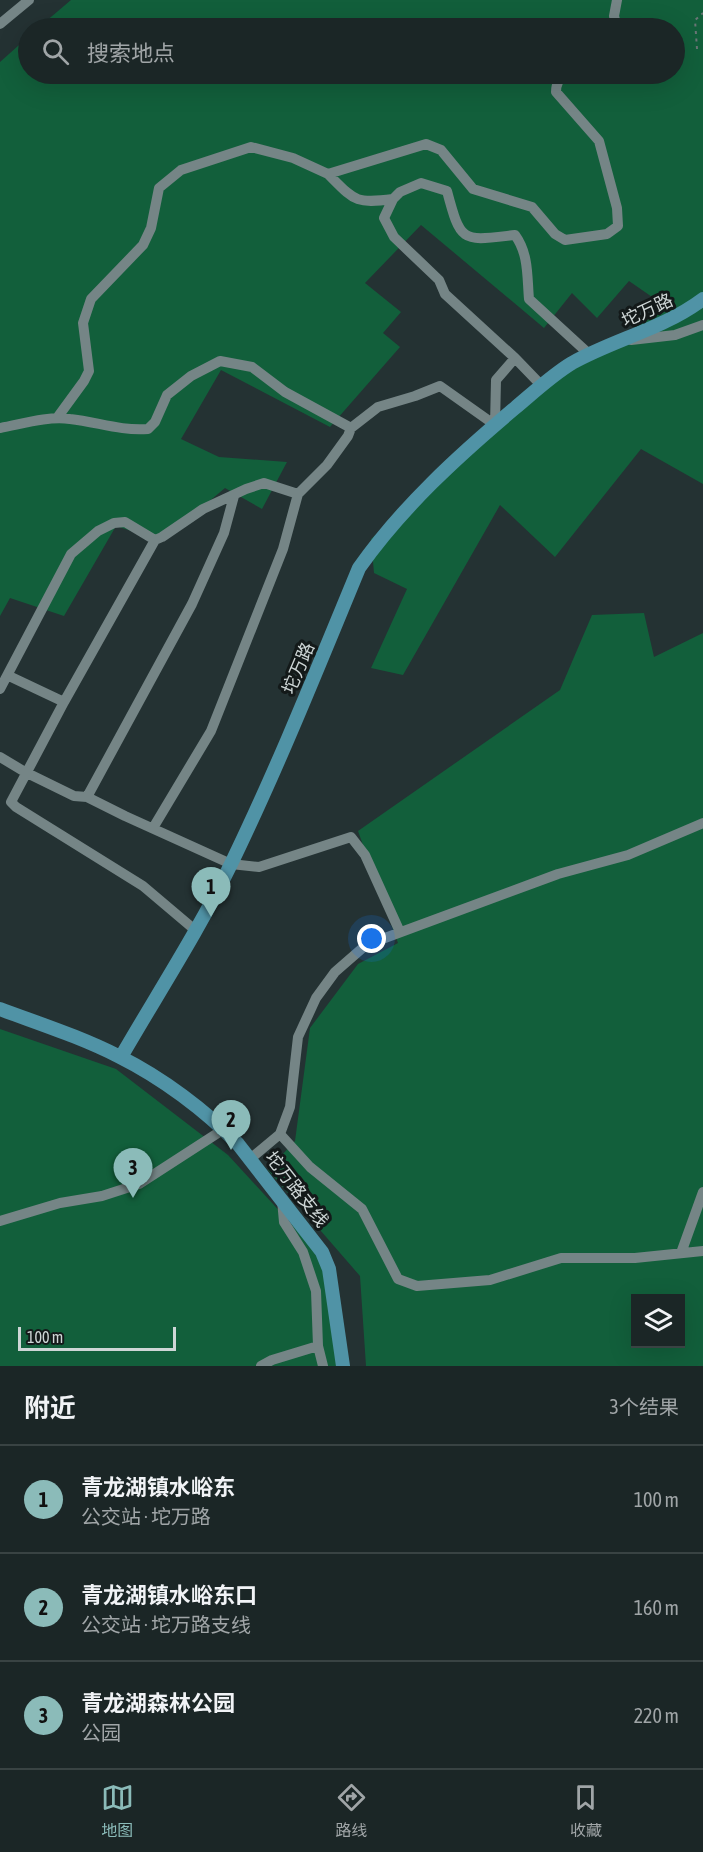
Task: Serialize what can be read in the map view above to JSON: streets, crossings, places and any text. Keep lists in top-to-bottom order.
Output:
{
  "streets": {
    "main road": ["坨万路", "坨万路支线"]
  },
  "crossings": [
    ["坨万路", "坨万路支线"]
  ],
  "scale_bar": "100 m",
  "page": {
    "search": "搜索地点",
    "pins": ["1", "2", "3"],
    "scale": "100 m",
    "heading": ["附近", "3个结果"],
    "list": [
      {
        "mark": "1",
        "name": "青龙湖镇水峪东",
        "note": "公交站 · 坨万路",
        "value": "100 m"
      },
      {
        "mark": "2",
        "name": "青龙湖镇水峪东口",
        "note": "公交站 · 坨万路支线",
        "value": "160 m"
      },
      {
        "mark": "3",
        "name": "青龙湖森林公园",
        "note": "公园",
        "value": "220 m"
      }
    ],
    "nav": ["地图", "路线", "收藏"]
  }
}
